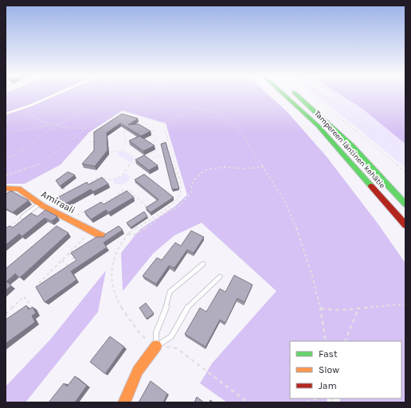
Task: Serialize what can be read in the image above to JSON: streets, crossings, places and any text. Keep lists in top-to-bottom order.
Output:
{
  "streets": {
    "main road": ["Tampereen läntinen kehätie", "Amiraali"]
  },
  "legend": ["Fast", "Slow", "Jam"]
}
